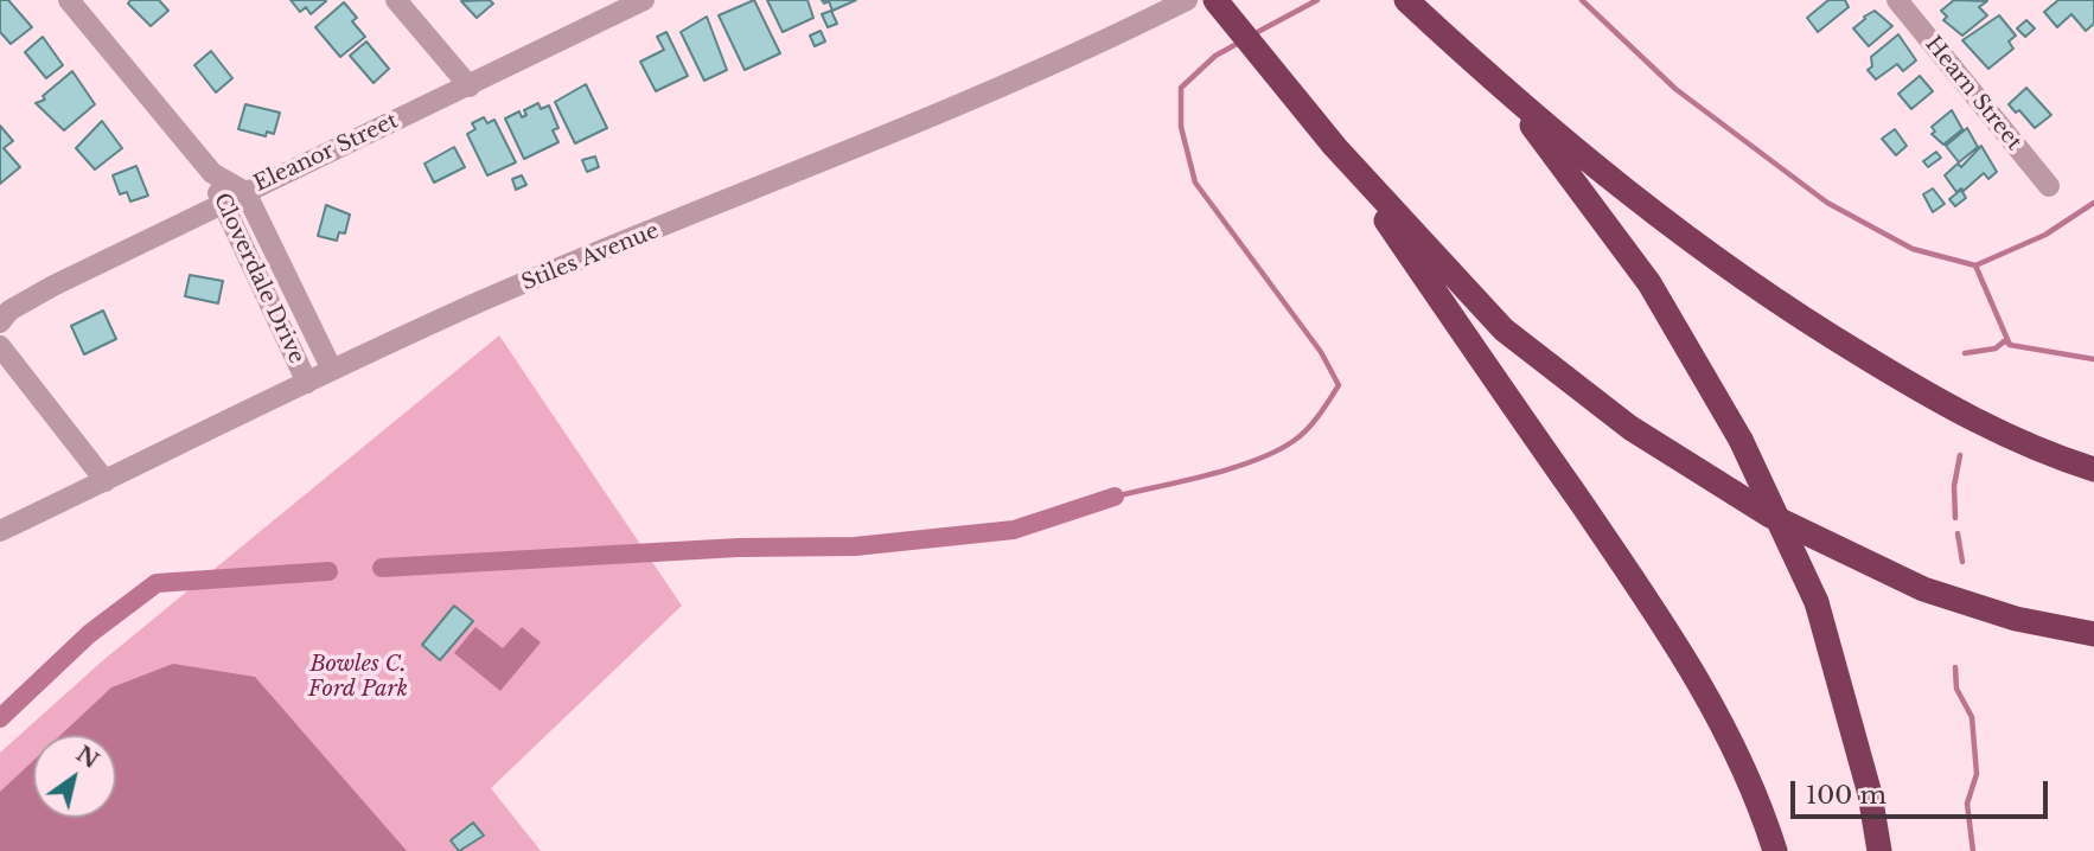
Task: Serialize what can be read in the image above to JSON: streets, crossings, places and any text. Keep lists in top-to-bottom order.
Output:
{
  "streets": {
    "street": [
      "Hearn Street",
      "Eleanor Street",
      "Stiles Avenue",
      "Cloverdale Drive"
    ]
  },
  "crossings": [
    ["Eleanor Street", "Cloverdale Drive"],
    ["Stiles Avenue", "Cloverdale Drive"]
  ],
  "parks": ["Bowles C. Ford Park"],
  "scale_bar": "100 m",
  "north": "top right"
}
